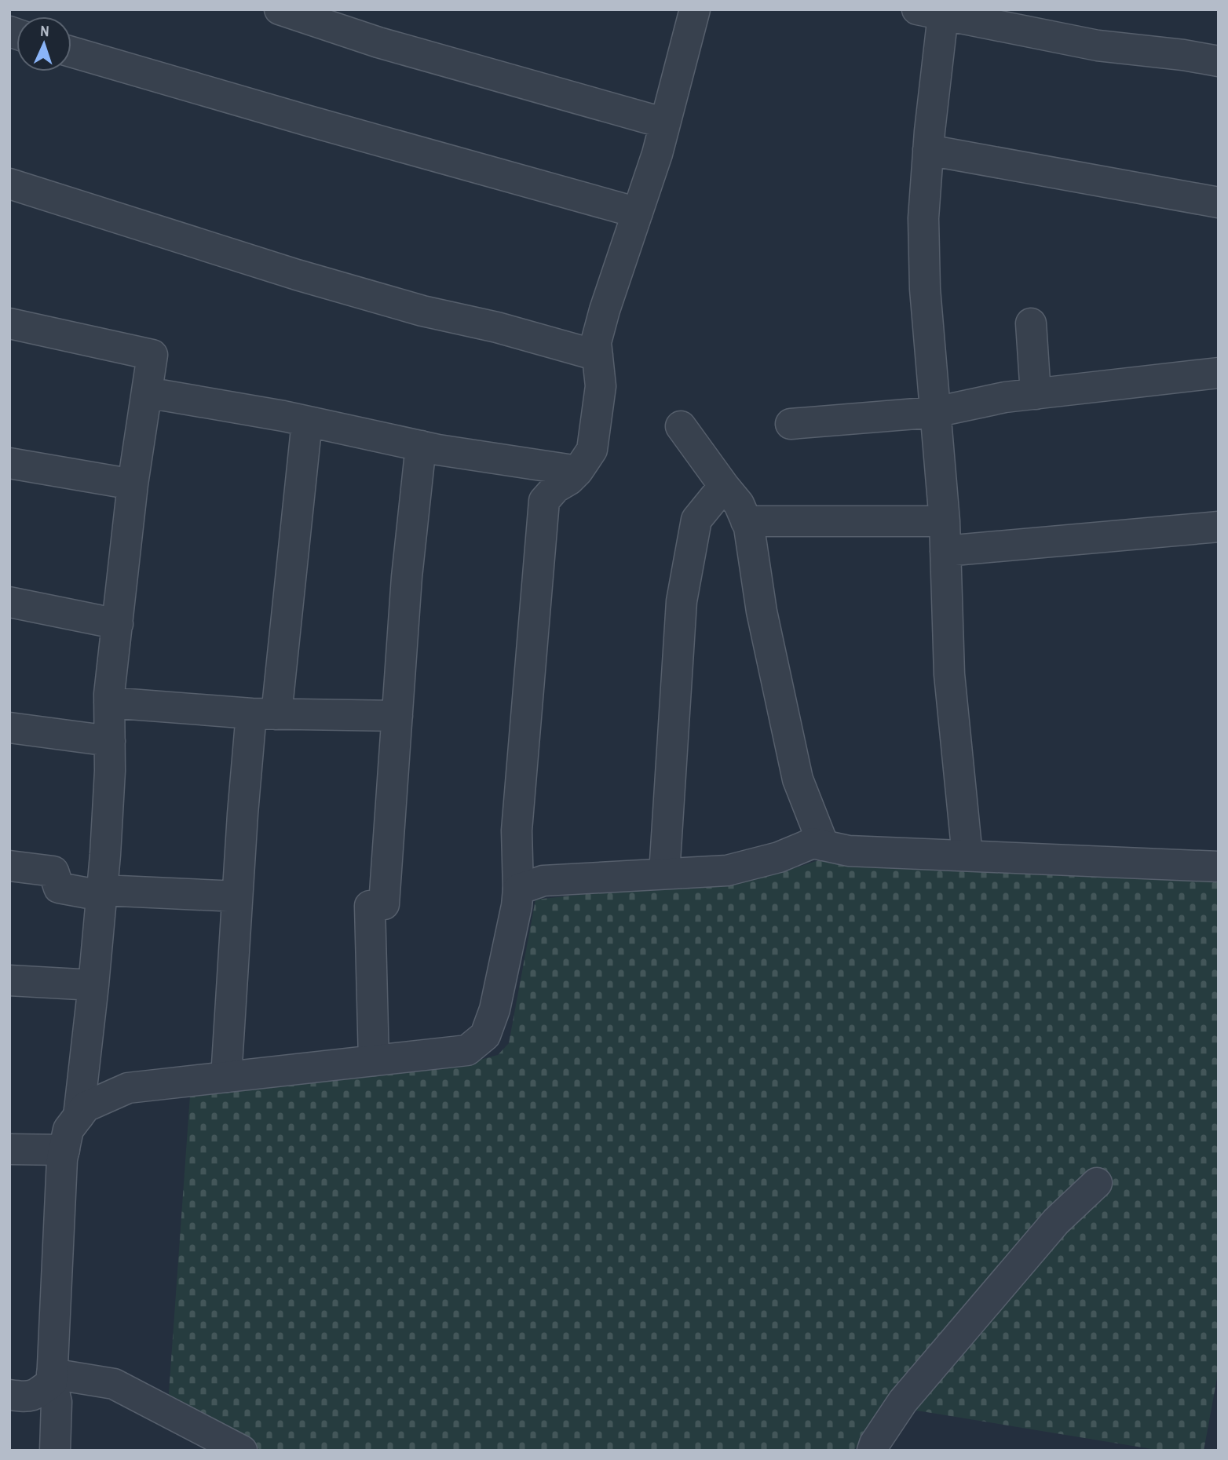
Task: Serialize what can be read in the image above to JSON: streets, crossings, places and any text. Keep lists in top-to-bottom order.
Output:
{
  "north": "top"
}
